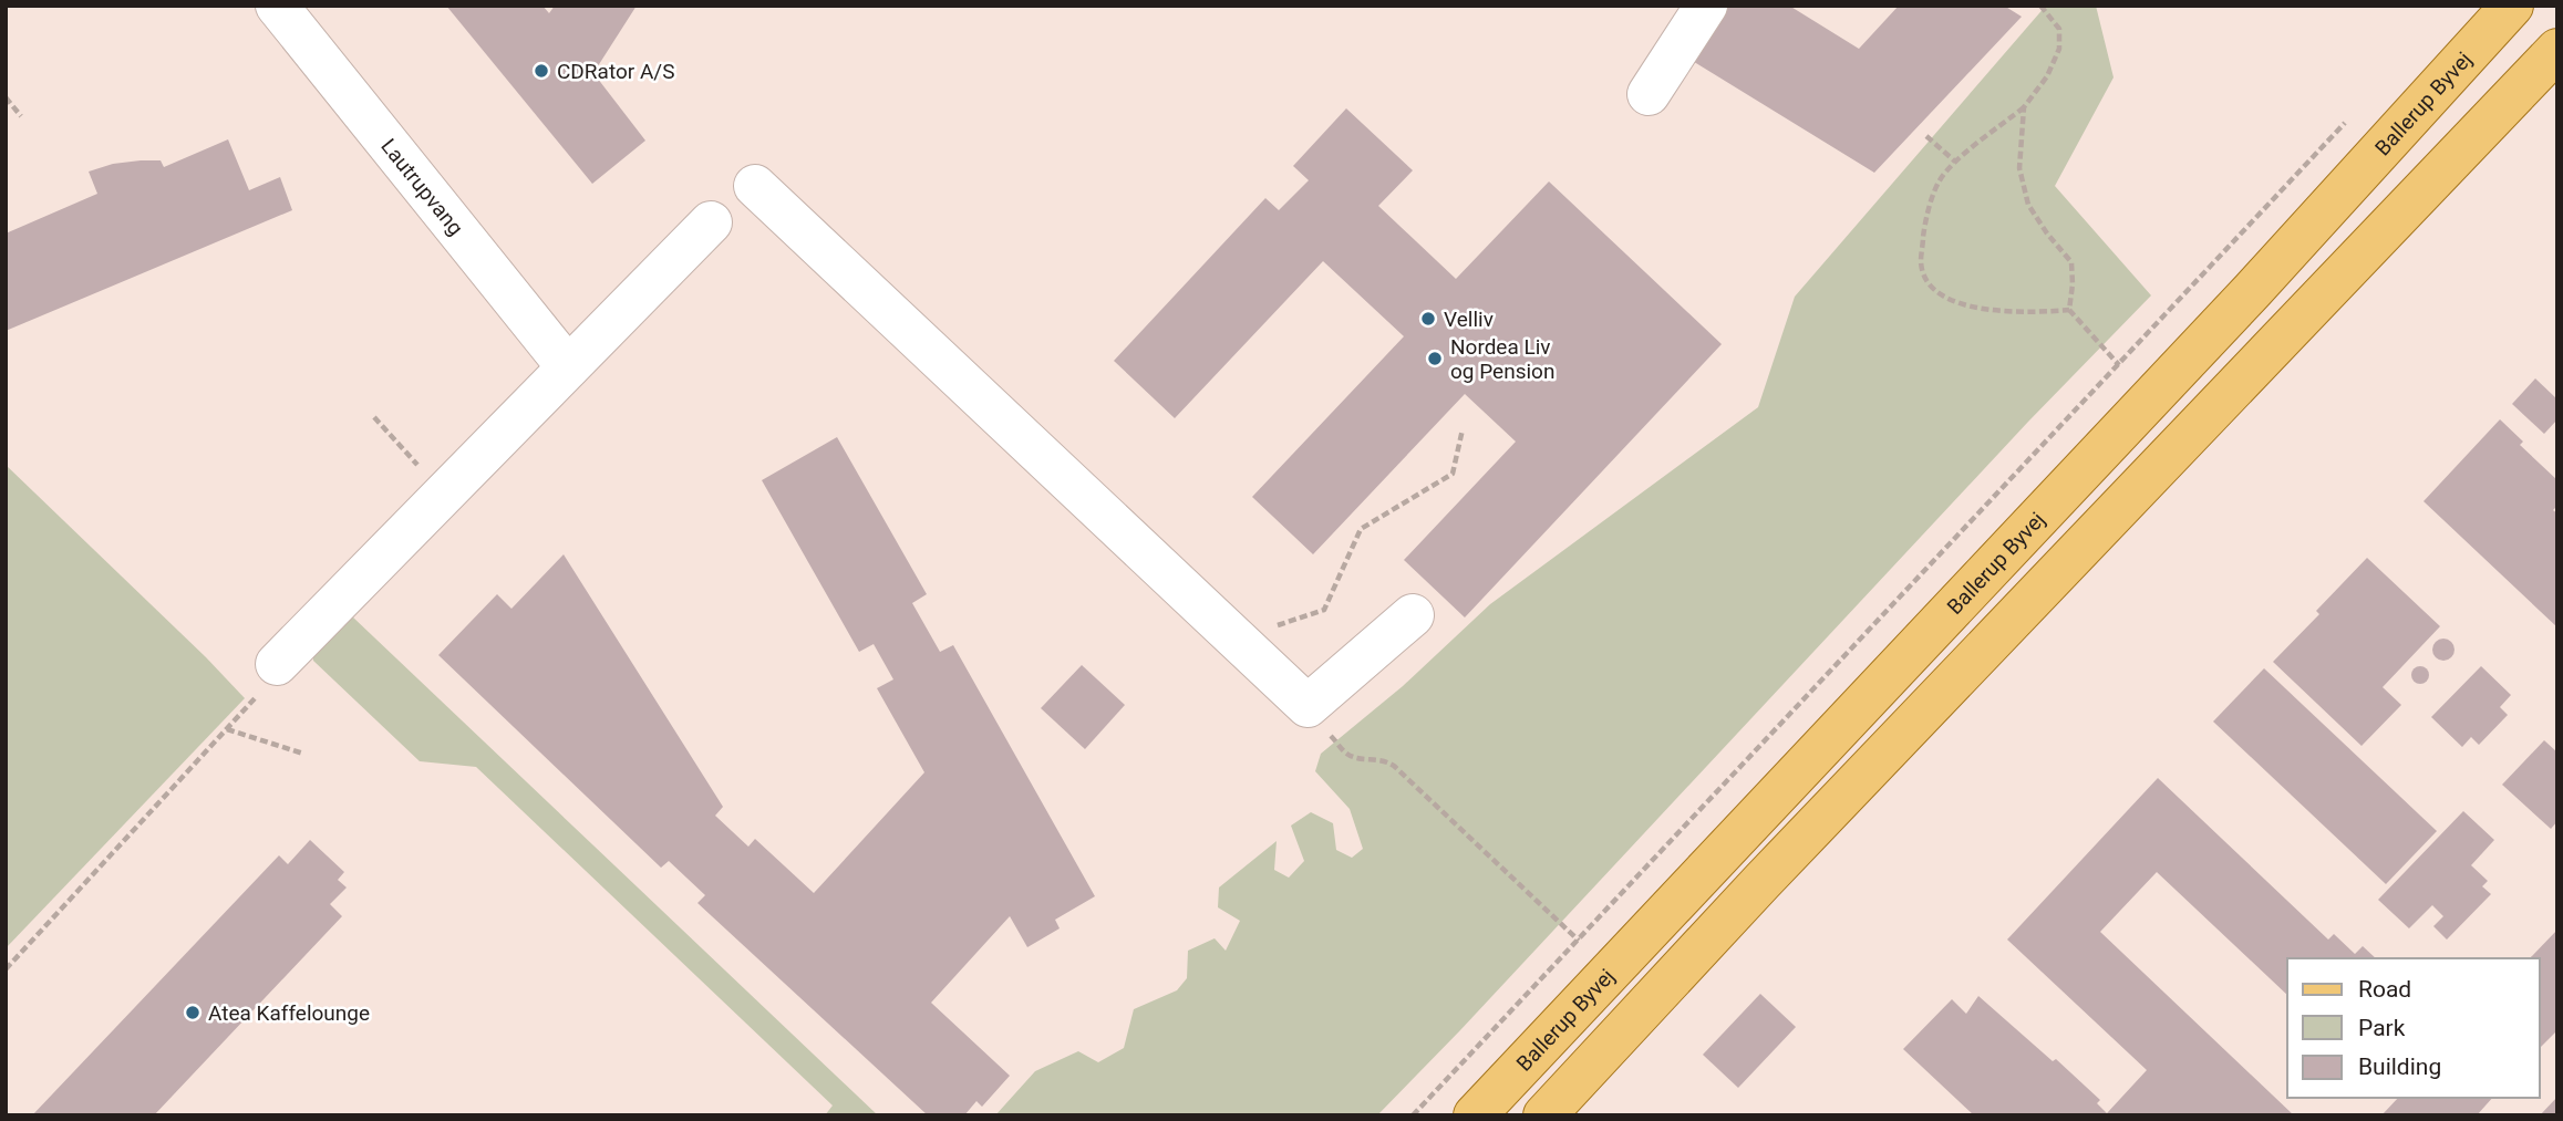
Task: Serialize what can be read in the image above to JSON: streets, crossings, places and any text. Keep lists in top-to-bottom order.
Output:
{
  "streets": {
    "main road": ["Ballerup Byvej"],
    "street": ["Lautrupvang"]
  },
  "places": [
    "CDRator A/S",
    "Velliv",
    "Nordea Liv og Pension",
    "Atea Kaffelounge"
  ],
  "legend": ["Road", "Park", "Building"]
}
